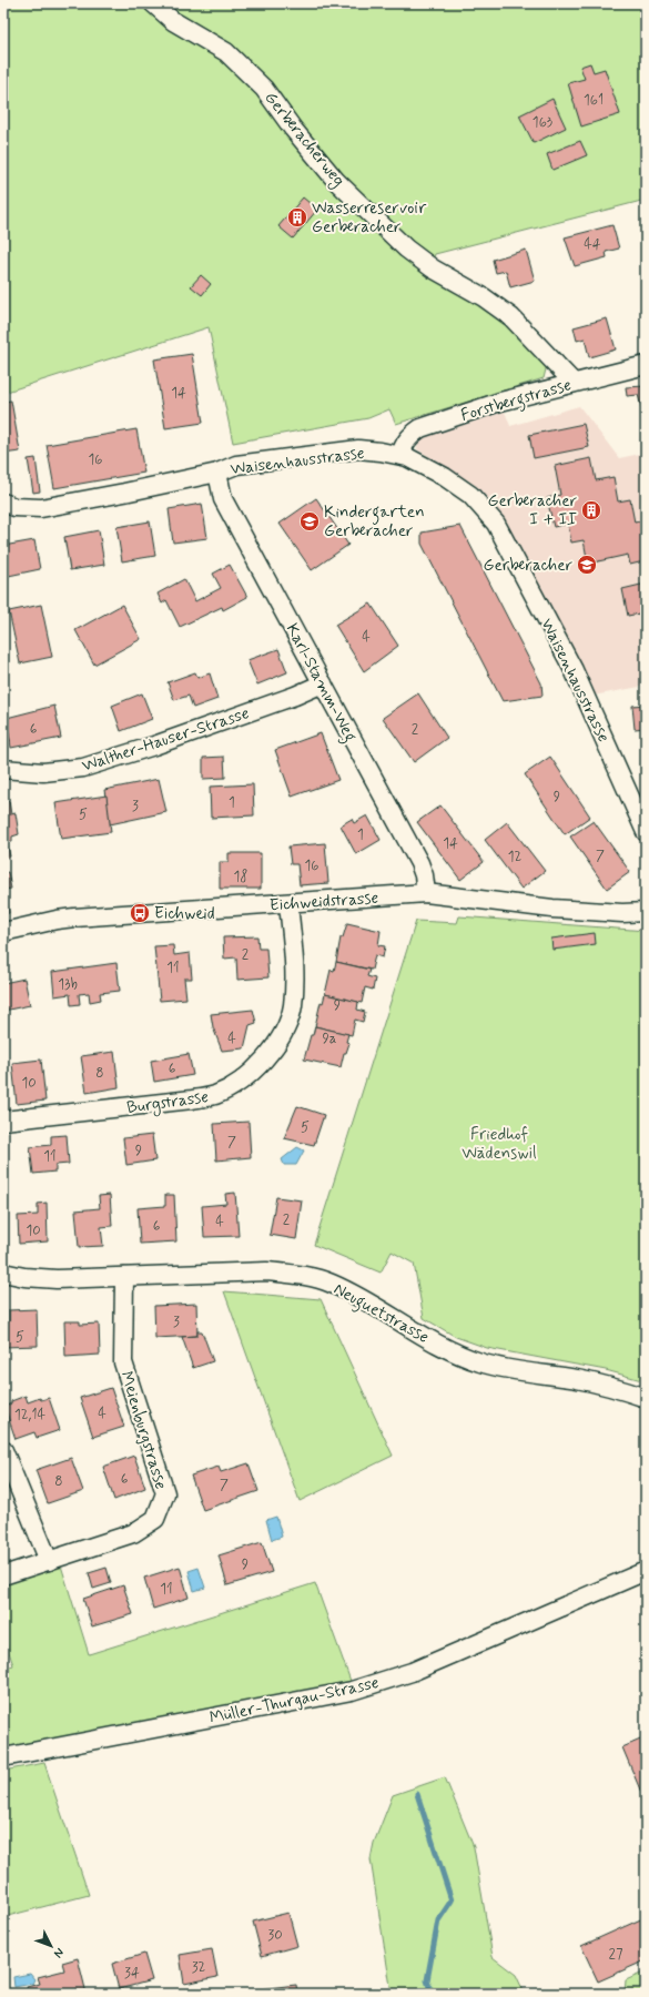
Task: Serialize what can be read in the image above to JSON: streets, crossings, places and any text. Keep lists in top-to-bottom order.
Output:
{
  "streets": {
    "street": [
      "Gerberacherweg",
      "Forstbergstrasse",
      "Waisenhausstrasse",
      "Karl-Stamm-Weg",
      "Walther-Hauser-Strasse",
      "Eichweidstrasse",
      "Burgstrasse",
      "Neuguetstrasse",
      "Meienburgstrasse",
      "Müller-Thurgau-Strasse"
    ]
  },
  "crossings": [
    ["Gerberacherweg", "Forstbergstrasse"],
    ["Forstbergstrasse", "Waisenhausstrasse"],
    ["Waisenhausstrasse", "Karl-Stamm-Weg"],
    ["Karl-Stamm-Weg", "Walther-Hauser-Strasse"],
    ["Karl-Stamm-Weg", "Eichweidstrasse"],
    ["Eichweidstrasse", "Burgstrasse"],
    ["Neuguetstrasse", "Meienburgstrasse"]
  ],
  "parks": ["Friedhof Wädenswil"],
  "places": {
    "building": ["Wasserreservoir Gerberacher", "Gerberacher I + II"],
    "school or university": ["Kindergarten Gerberacher", "Gerberacher"],
    "bus stop": ["Eichweid"]
  },
  "house_numbers": [
    "161",
    "163",
    "44",
    "14",
    "16",
    "4",
    "6",
    "2",
    "9",
    "1",
    "3",
    "5",
    "1",
    "14",
    "7",
    "12",
    "16",
    "18",
    "2",
    "11",
    "13b",
    "9",
    "4",
    "9a",
    "6",
    "8",
    "10",
    "5",
    "7",
    "9",
    "11",
    "2",
    "4",
    "6",
    "10",
    "3",
    "5",
    "4",
    "12,14",
    "6",
    "8",
    "7",
    "9",
    "11",
    "30",
    "27",
    "32",
    "34"
  ],
  "north": "bottom right"
}
